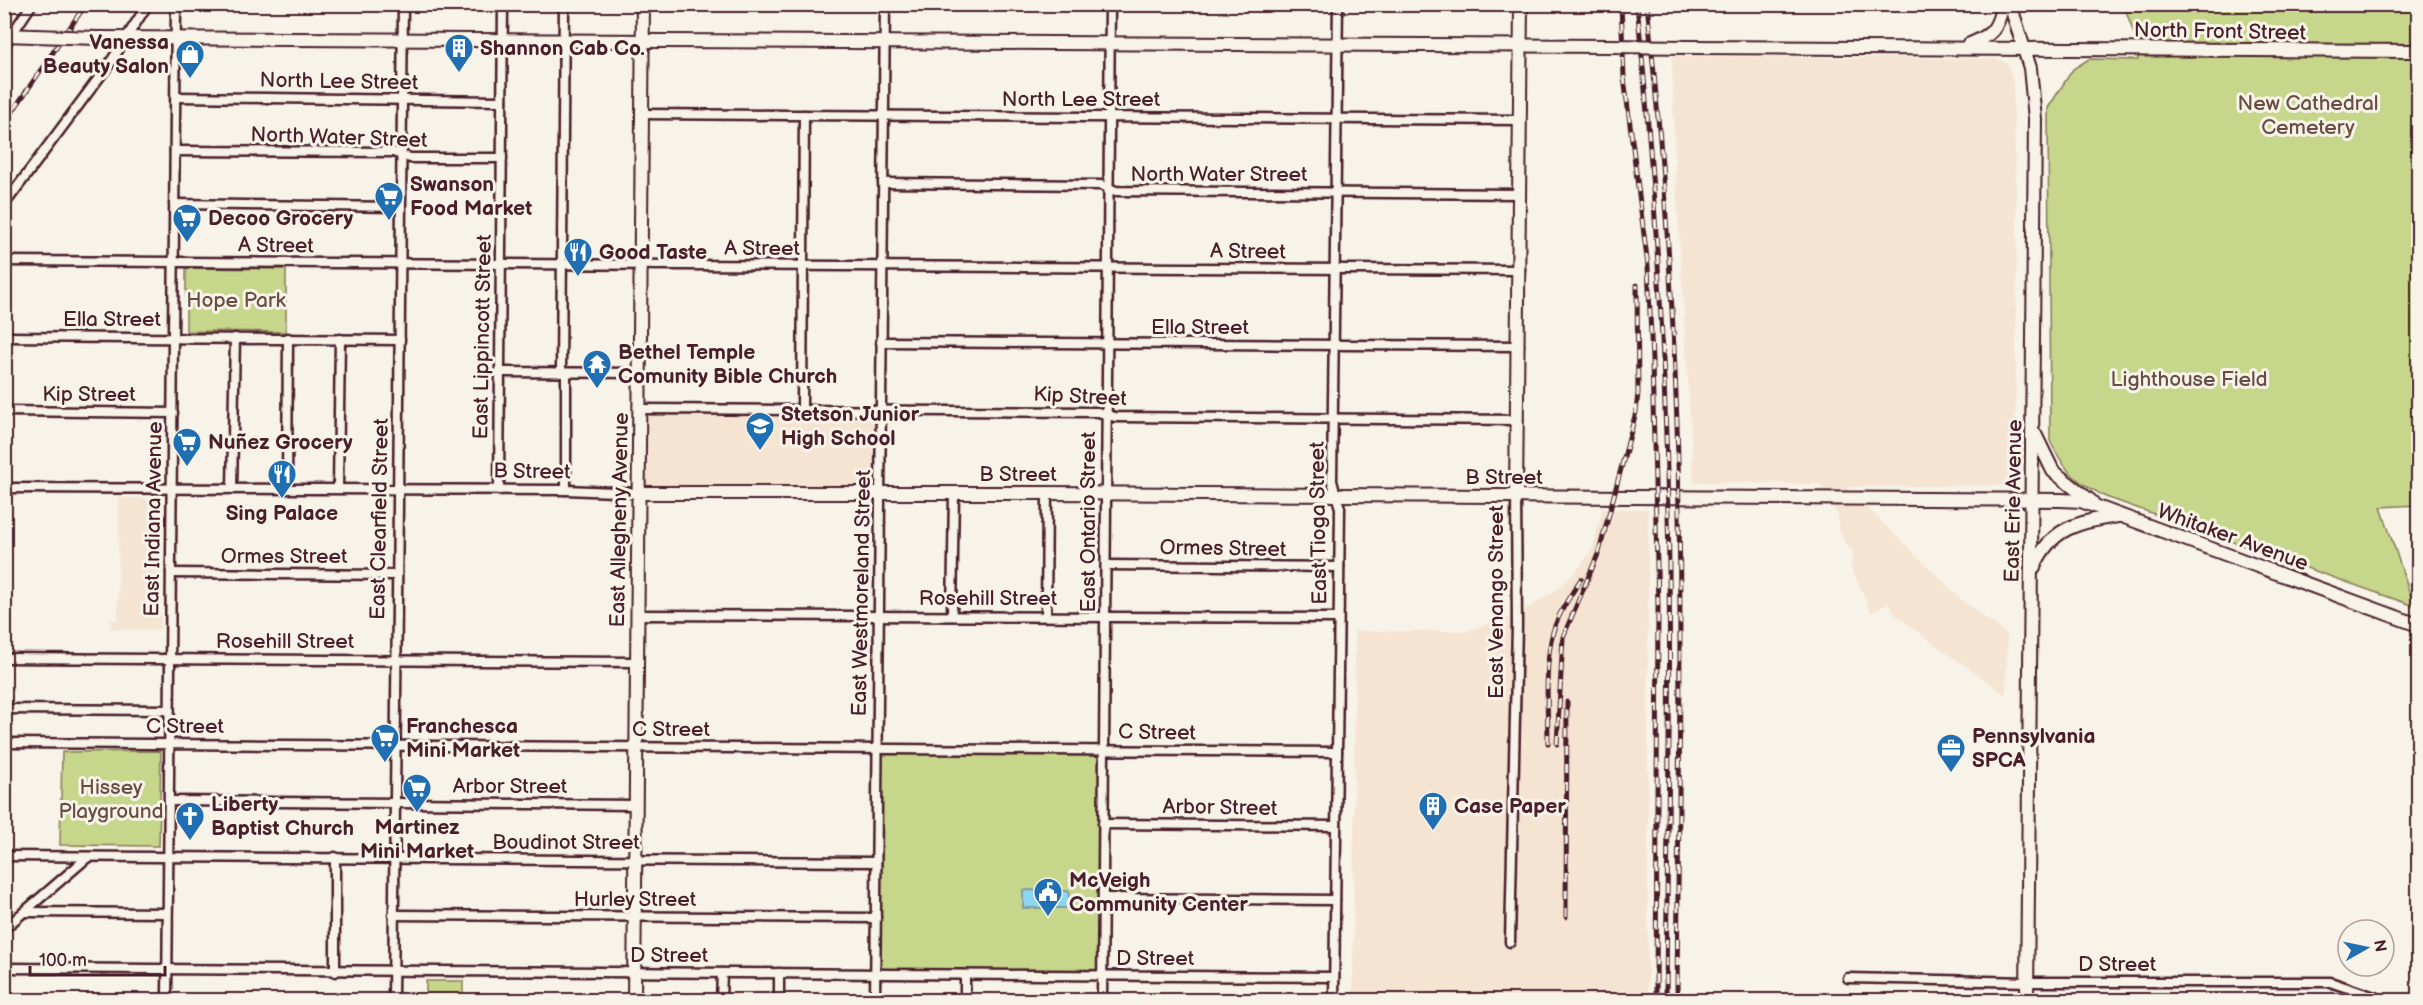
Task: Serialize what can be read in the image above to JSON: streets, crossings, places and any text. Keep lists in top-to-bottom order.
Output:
{
  "streets": {
    "main road": [
      "North Front Street",
      "B Street",
      "East Erie Avenue",
      "East Allegheny Avenue",
      "Whitaker Avenue",
      "East Venango Street"
    ],
    "street": [
      "North Lee Street",
      "North Water Street",
      "A Street",
      "Ella Street",
      "East Lippincott Street",
      "Kip Street",
      "East Indiana Avenue",
      "East Clearfield Street",
      "East Ontario Street",
      "East Tioga Street",
      "Ormes Street",
      "East Westmoreland Street",
      "Rosehill Street",
      "C Street",
      "Arbor Street",
      "Boudinot Street",
      "Hurley Street",
      "D Street"
    ]
  },
  "crossings": [
    ["North Front Street", "East Lippincott Street"],
    ["North Front Street", "East Erie Avenue"],
    ["North Front Street", "East Indiana Avenue"],
    ["North Front Street", "East Clearfield Street"],
    ["North Front Street", "East Allegheny Avenue"],
    ["North Front Street", "East Ontario Street"],
    ["North Front Street", "East Tioga Street"],
    ["North Front Street", "East Westmoreland Street"],
    ["North Front Street", "East Venango Street"],
    ["North Lee Street", "East Lippincott Street"],
    ["North Lee Street", "East Indiana Avenue"],
    ["North Lee Street", "East Clearfield Street"],
    ["North Lee Street", "East Allegheny Avenue"],
    ["North Lee Street", "East Ontario Street"],
    ["North Lee Street", "East Tioga Street"],
    ["North Lee Street", "East Westmoreland Street"],
    ["North Lee Street", "East Venango Street"],
    ["North Water Street", "East Lippincott Street"],
    ["North Water Street", "East Indiana Avenue"],
    ["North Water Street", "East Clearfield Street"],
    ["North Water Street", "East Ontario Street"],
    ["North Water Street", "East Tioga Street"],
    ["North Water Street", "East Westmoreland Street"],
    ["North Water Street", "East Venango Street"],
    ["A Street", "East Lippincott Street"],
    ["A Street", "East Indiana Avenue"],
    ["A Street", "East Clearfield Street"],
    ["A Street", "East Allegheny Avenue"],
    ["A Street", "East Ontario Street"],
    ["A Street", "East Tioga Street"],
    ["A Street", "East Westmoreland Street"],
    ["A Street", "East Venango Street"],
    ["Ella Street", "East Indiana Avenue"],
    ["Ella Street", "East Clearfield Street"],
    ["Ella Street", "East Ontario Street"],
    ["Ella Street", "East Tioga Street"],
    ["Ella Street", "East Westmoreland Street"],
    ["Ella Street", "East Venango Street"],
    ["East Lippincott Street", "B Street"],
    ["Kip Street", "East Indiana Avenue"],
    ["Kip Street", "East Allegheny Avenue"],
    ["Kip Street", "East Ontario Street"],
    ["Kip Street", "East Tioga Street"],
    ["Kip Street", "East Westmoreland Street"],
    ["Kip Street", "East Venango Street"],
    ["B Street", "East Erie Avenue"],
    ["B Street", "East Indiana Avenue"],
    ["B Street", "East Clearfield Street"],
    ["B Street", "East Allegheny Avenue"],
    ["B Street", "East Ontario Street"],
    ["B Street", "East Tioga Street"],
    ["B Street", "Whitaker Avenue"],
    ["B Street", "East Westmoreland Street"],
    ["B Street", "East Venango Street"],
    ["East Erie Avenue", "Whitaker Avenue"],
    ["East Erie Avenue", "D Street"],
    ["East Indiana Avenue", "Ormes Street"],
    ["East Indiana Avenue", "Rosehill Street"],
    ["East Indiana Avenue", "C Street"],
    ["East Indiana Avenue", "Arbor Street"],
    ["East Indiana Avenue", "Boudinot Street"],
    ["East Indiana Avenue", "D Street"],
    ["East Clearfield Street", "Ormes Street"],
    ["East Clearfield Street", "Rosehill Street"],
    ["East Clearfield Street", "C Street"],
    ["East Clearfield Street", "Arbor Street"],
    ["East Clearfield Street", "Boudinot Street"],
    ["East Clearfield Street", "Hurley Street"],
    ["East Clearfield Street", "D Street"],
    ["East Allegheny Avenue", "Rosehill Street"],
    ["East Allegheny Avenue", "C Street"],
    ["East Allegheny Avenue", "Arbor Street"],
    ["East Allegheny Avenue", "Boudinot Street"],
    ["East Allegheny Avenue", "Hurley Street"],
    ["East Allegheny Avenue", "D Street"],
    ["East Ontario Street", "Ormes Street"],
    ["East Ontario Street", "Rosehill Street"],
    ["East Ontario Street", "C Street"],
    ["East Ontario Street", "Arbor Street"],
    ["East Ontario Street", "D Street"],
    ["East Tioga Street", "Ormes Street"],
    ["East Tioga Street", "Rosehill Street"],
    ["East Tioga Street", "C Street"],
    ["East Tioga Street", "Arbor Street"],
    ["East Tioga Street", "D Street"],
    ["East Westmoreland Street", "Rosehill Street"],
    ["East Westmoreland Street", "C Street"],
    ["East Westmoreland Street", "Boudinot Street"],
    ["East Westmoreland Street", "Hurley Street"],
    ["East Westmoreland Street", "D Street"]
  ],
  "parks": [
    "New Cathedral Cemetery",
    "Hope Park",
    "Lighthouse Field",
    "Hissey Playground"
  ],
  "places": {
    "building": ["Shannon Cab Co.", "Case Paper"],
    "shop": ["Vanessa Beauty Salon"],
    "supermarket": [
      "Swanson Food Market",
      "Decoo Grocery",
      "Nuñez Grocery",
      "Franchesca Mini Market",
      "Martinez Mini Market"
    ],
    "restaurant": ["Good Taste", "Sing Palace"],
    "temple": ["Bethel Temple Comunity Bible Church"],
    "school or university": ["Stetson Junior High School"],
    "office": ["Pennsylvania SPCA"],
    "church": ["Liberty Baptist Church"],
    "public building": ["McVeigh Community Center"]
  },
  "scale_bar": "100 m",
  "north": "right"
}
